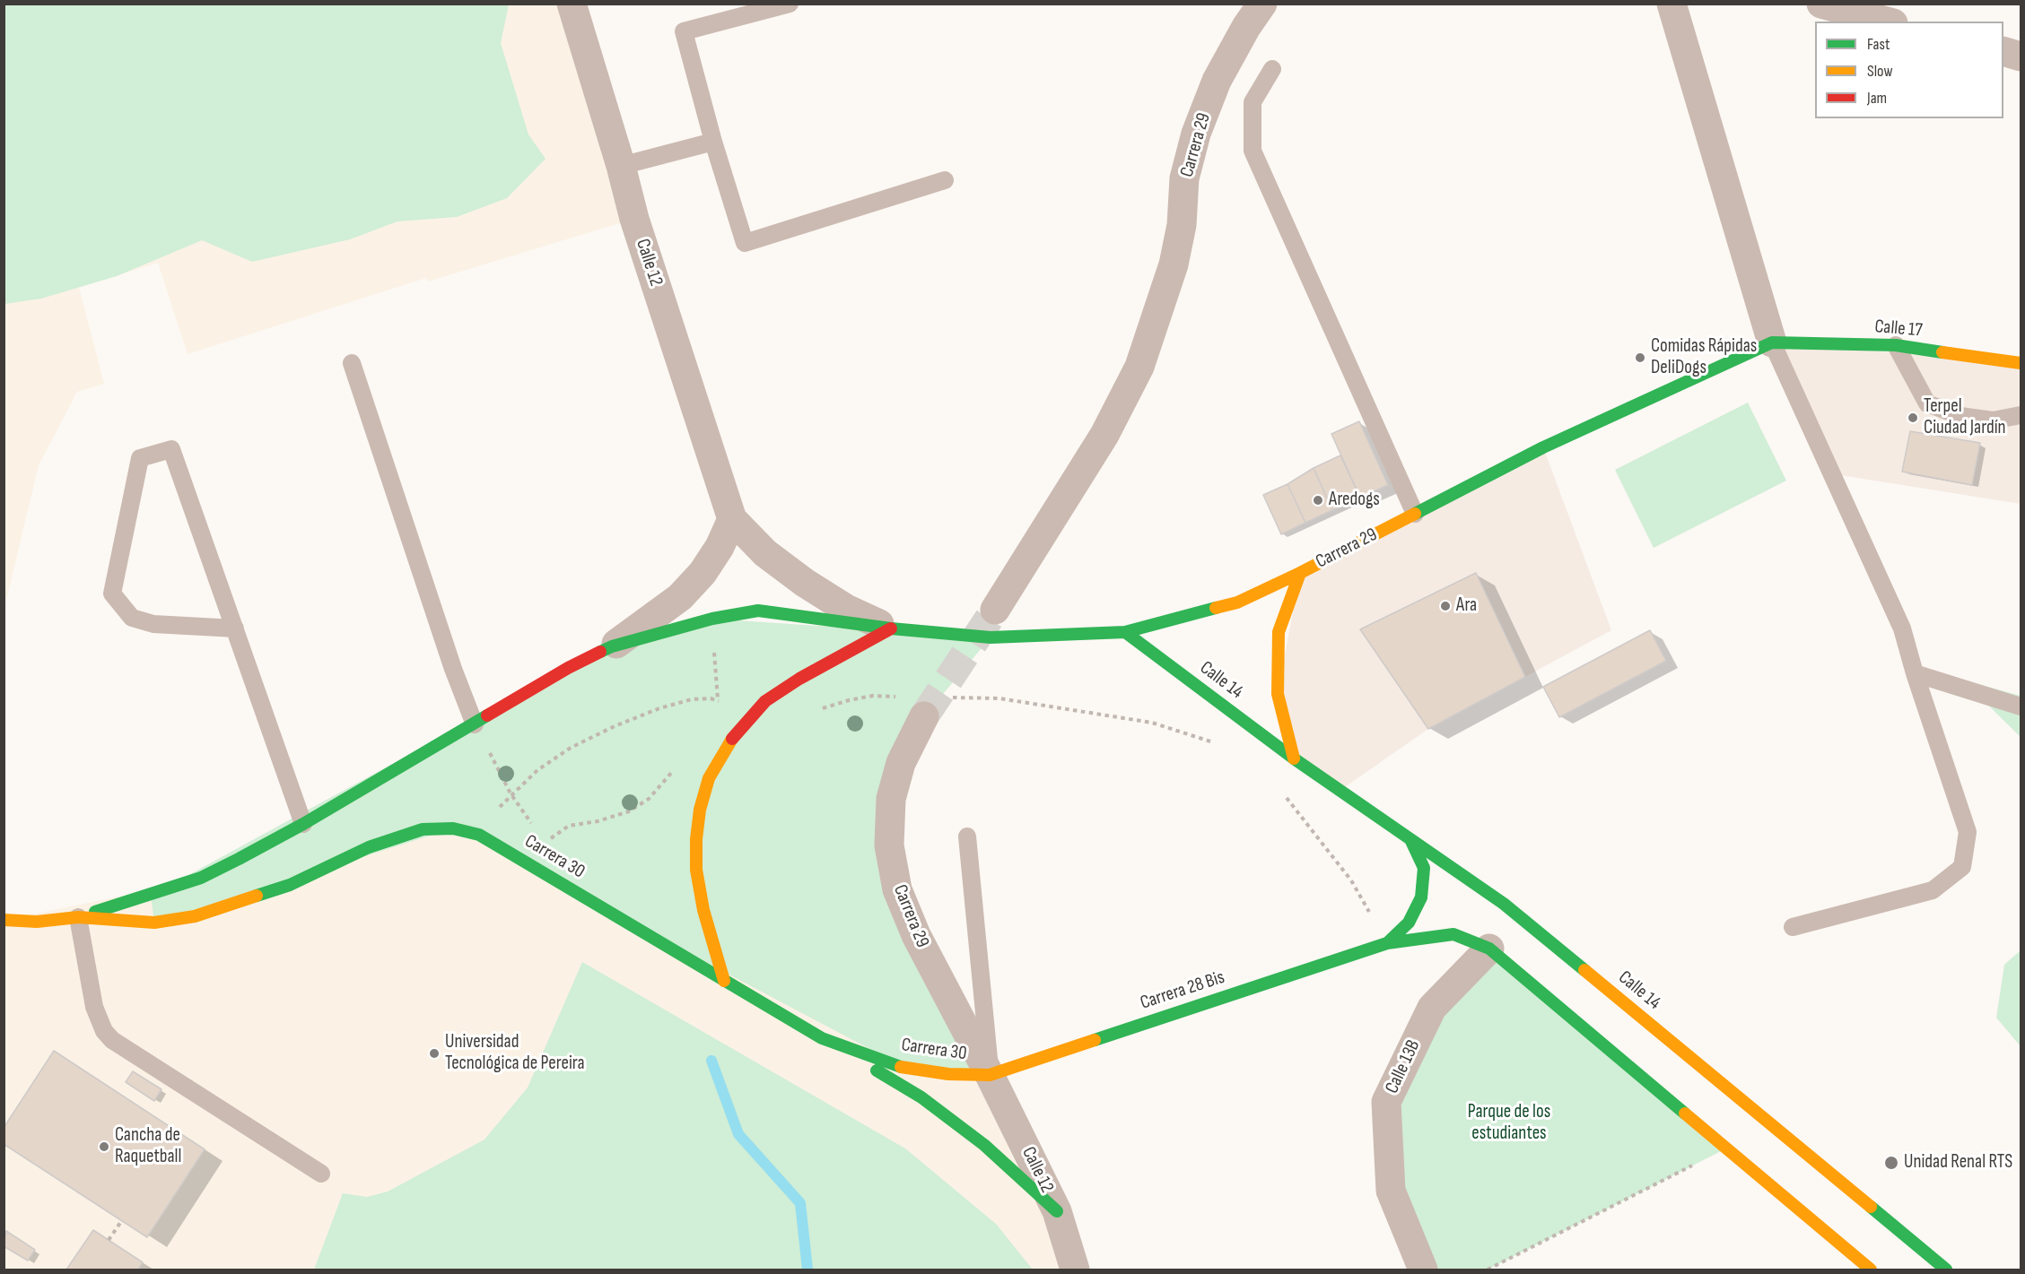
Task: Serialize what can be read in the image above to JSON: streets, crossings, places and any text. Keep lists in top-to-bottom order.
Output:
{
  "streets": {
    "street": [
      "Carrera 29",
      "Calle 12",
      "Calle 17",
      "Calle 14",
      "Carrera 30",
      "Carrera 28 Bis",
      "Calle 13B"
    ]
  },
  "crossings": [
    ["Carrera 29", "Calle 12"],
    ["Carrera 29", "Calle 17"],
    ["Carrera 29", "Calle 14"],
    ["Carrera 29", "Carrera 30"],
    ["Carrera 29", "Carrera 28 Bis"],
    ["Calle 12", "Carrera 30"],
    ["Calle 12", "Carrera 28 Bis"],
    ["Calle 14", "Carrera 28 Bis"],
    ["Carrera 30", "Carrera 28 Bis"],
    ["Carrera 28 Bis", "Calle 13B"]
  ],
  "parks": ["Parque de los estudiantes"],
  "places": [
    "Comidas Rápidas DeliDogs",
    "Terpel Ciudad Jardín",
    "Aredogs",
    "Ara",
    "Universidad Tecnológica de Pereira",
    "Cancha de Raquetball",
    "Unidad Renal RTS"
  ],
  "legend": ["Fast", "Slow", "Jam"]
}
